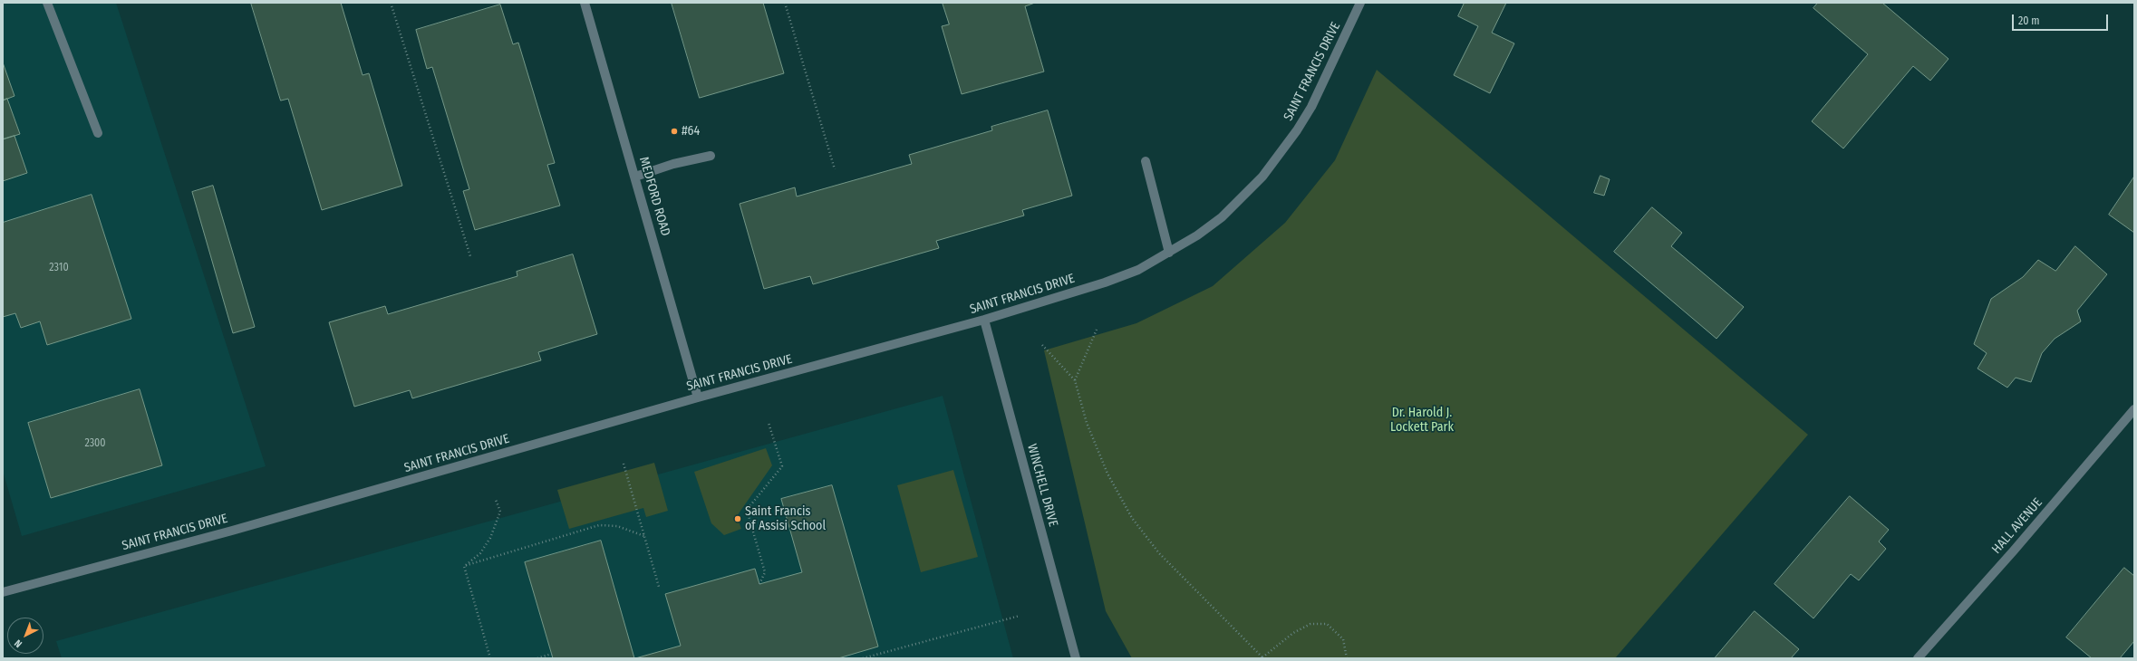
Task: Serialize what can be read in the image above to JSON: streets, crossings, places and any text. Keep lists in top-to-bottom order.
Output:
{
  "streets": {
    "street": [
      "SAINT FRANCIS DRIVE",
      "MEDFORD ROAD",
      "WINCHELL DRIVE",
      "HALL AVENUE"
    ]
  },
  "crossings": [
    ["SAINT FRANCIS DRIVE", "MEDFORD ROAD"],
    ["SAINT FRANCIS DRIVE", "WINCHELL DRIVE"]
  ],
  "parks": ["Dr. Harold J. Lockett Park"],
  "places": ["#64", "Saint Francis of Assisi School"],
  "house_numbers": ["2310", "2300"],
  "scale_bar": "20 m",
  "north": "bottom left"
}
